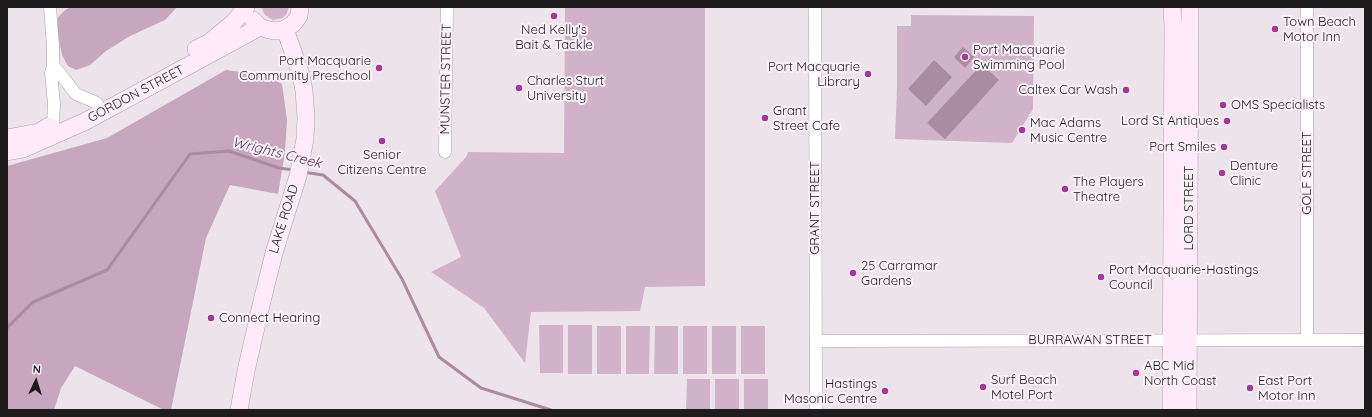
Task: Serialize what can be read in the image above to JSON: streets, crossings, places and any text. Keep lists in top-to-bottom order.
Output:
{
  "streets": {
    "main road": ["GORDON STREET", "LORD STREET", "LAKE ROAD"],
    "street": [
      "MUNSTER STREET",
      "GOLF STREET",
      "GRANT STREET",
      "BURRAWAN STREET"
    ]
  },
  "crossings": [
    ["GOLF STREET", "BURRAWAN STREET"],
    ["GRANT STREET", "BURRAWAN STREET"],
    ["LORD STREET", "BURRAWAN STREET"]
  ],
  "water": ["Wrights Creek"],
  "places": [
    "Ned Kelly's Bait & Tackle",
    "Town Beach Motor Inn",
    "Port Macquarie Swimming Pool",
    "Port Macquarie Community Preschool",
    "Port Macquarie Library",
    "Charles Sturt University",
    "Caltex Car Wash",
    "OMS Specialists",
    "Grant Street Cafe",
    "Lord St Antiques",
    "Mac Adams Music Centre",
    "Senior Citizens Centre",
    "Port Smiles",
    "Denture Clinic",
    "The Players Theatre",
    "25 Carramar Gardens",
    "Port Macquarie-Hastings Council",
    "Connect Hearing",
    "ABC Mid North Coast",
    "Surf Beach Motel Port",
    "East Port Motor Inn",
    "Hastings Masonic Centre"
  ],
  "north": "top"
}
